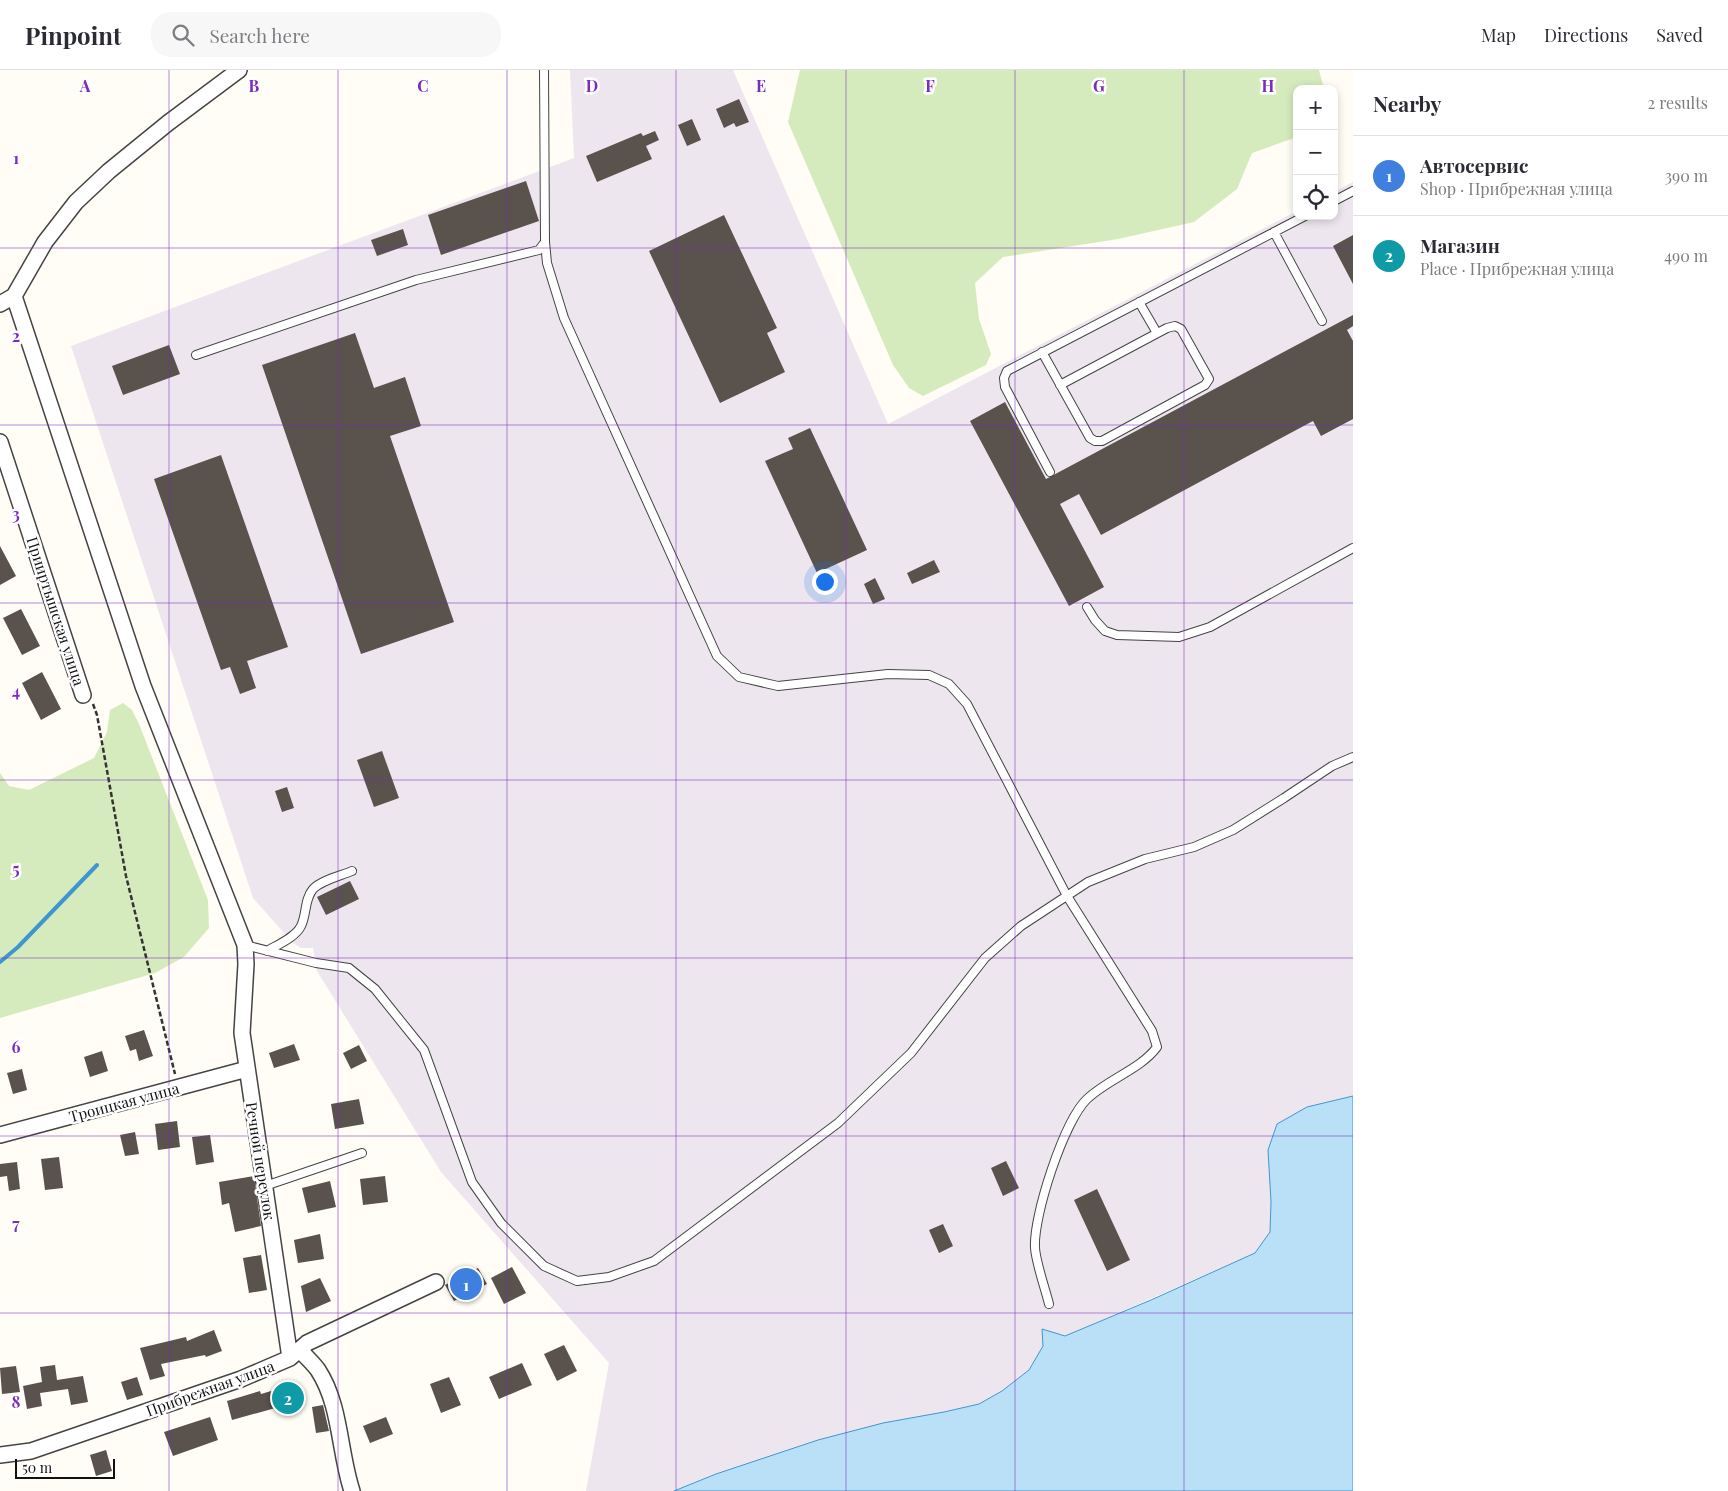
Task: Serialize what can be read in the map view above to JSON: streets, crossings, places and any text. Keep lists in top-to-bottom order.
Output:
{
  "streets": {
    "street": [
      "Прииртышская улица",
      "Троицкая улица",
      "Речной переулок",
      "Прибрежная улица"
    ]
  },
  "crossings": [
    ["Троицкая улица", "Речной переулок"],
    ["Речной переулок", "Прибрежная улица"]
  ],
  "scale_bar": "50 m",
  "page": {
    "header": "Pinpoint",
    "search": "Search here",
    "nav": ["Map", "Directions", "Saved"],
    "heading": ["Nearby", "2 results"],
    "map_buttons": ["+", "−"],
    "list": [
      {
        "mark": "1",
        "name": "Автосервис",
        "note": "Shop · Прибрежная улица",
        "value": "390 m"
      },
      {
        "mark": "2",
        "name": "Магазин",
        "note": "Place · Прибрежная улица",
        "value": "490 m"
      }
    ],
    "pins": ["1", "2"],
    "scale": "50 m"
  },
  "grid": {
    "columns": [
      "A",
      "B",
      "C",
      "D",
      "E",
      "F",
      "G",
      "H"
    ],
    "rows": [
      "1",
      "2",
      "3",
      "4",
      "5",
      "6",
      "7",
      "8"
    ]
  }
}
